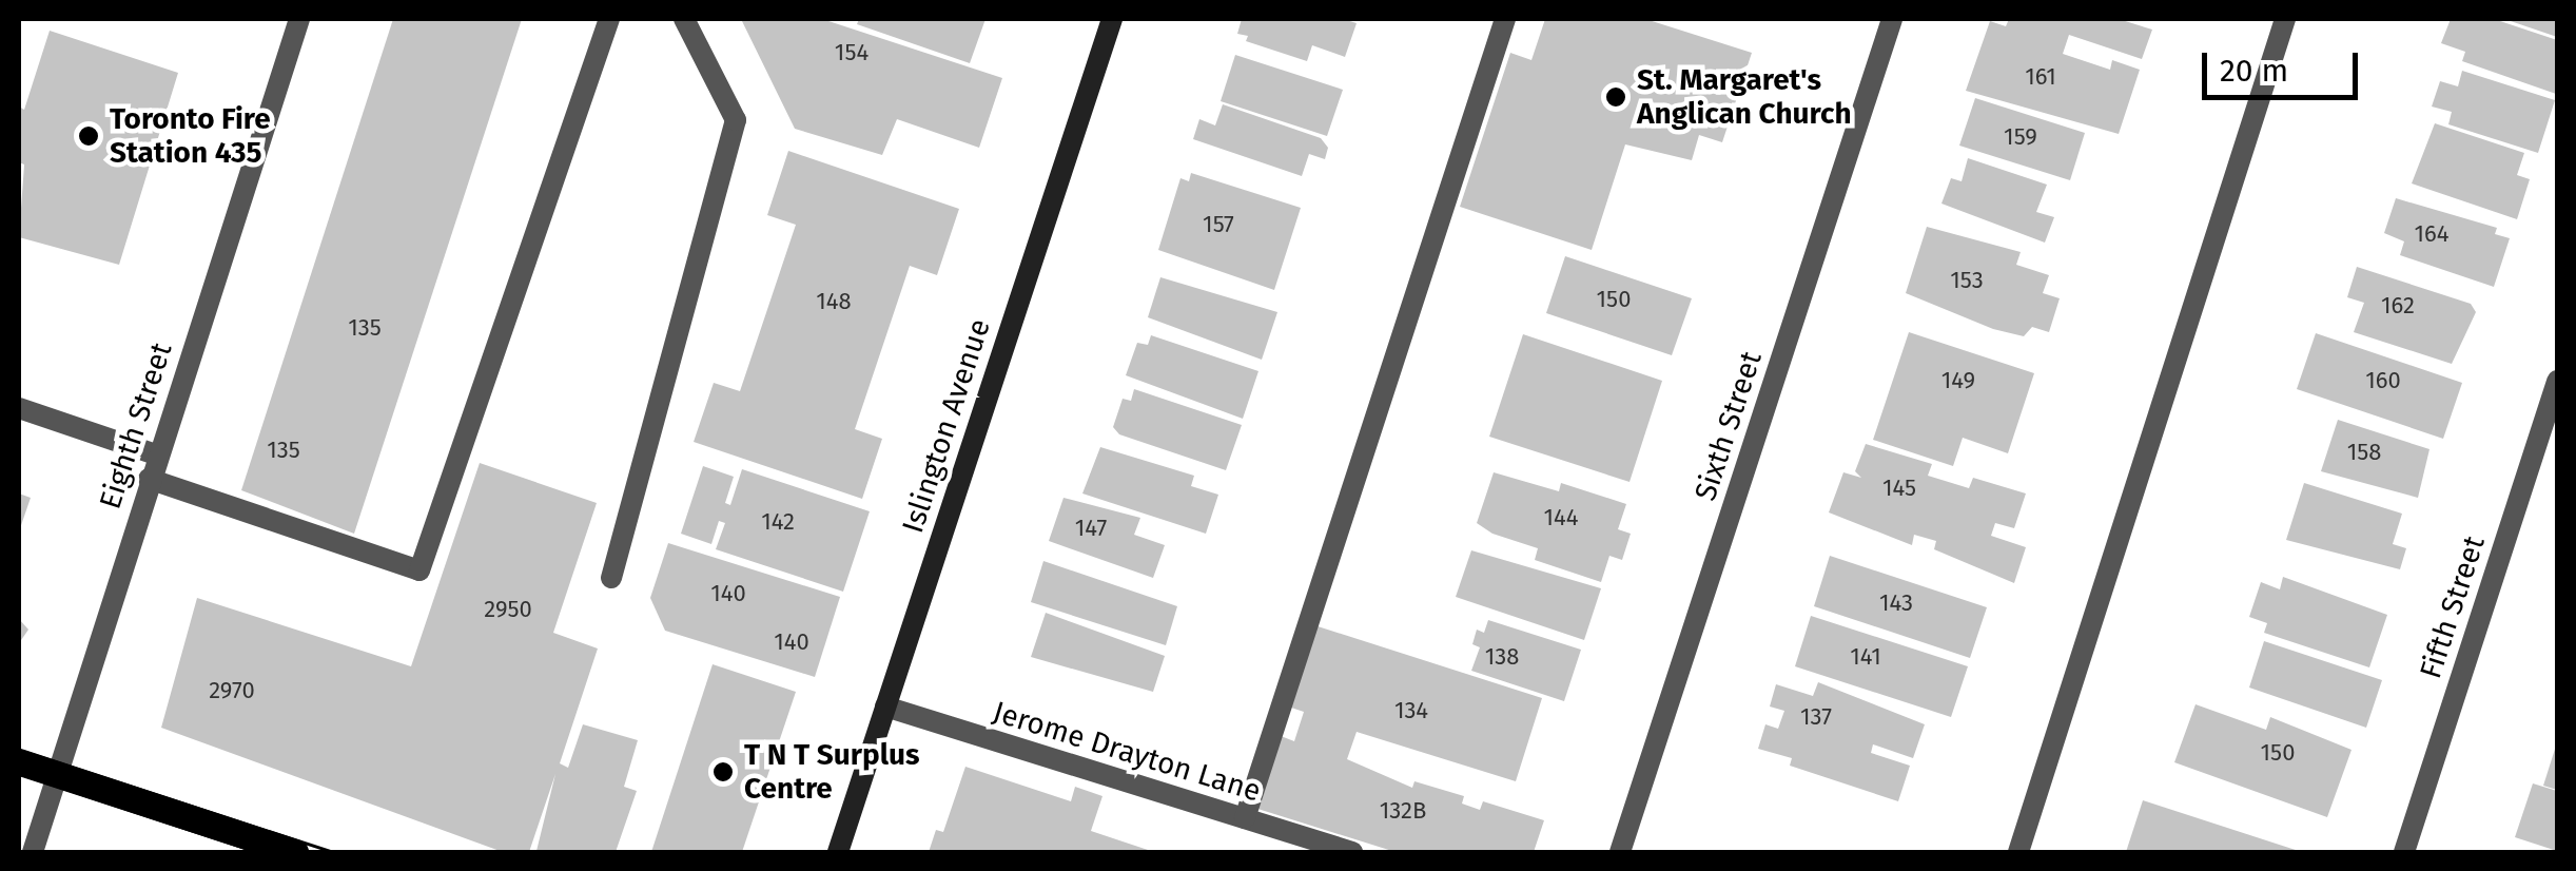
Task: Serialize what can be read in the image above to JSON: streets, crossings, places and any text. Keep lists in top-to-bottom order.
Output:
{
  "streets": {
    "main road": ["Islington Avenue"],
    "street": [
      "Eighth Street",
      "Sixth Street",
      "Fifth Street",
      "Jerome Drayton Lane"
    ]
  },
  "crossings": [
    ["Islington Avenue", "Jerome Drayton Lane"]
  ],
  "places": ["St. Margaret's Anglican Church", "Toronto Fire Station 435", "T N T Surplus Centre"],
  "house_numbers": [
    "154",
    "161",
    "159",
    "157",
    "164",
    "153",
    "150",
    "148",
    "162",
    "135",
    "149",
    "160",
    "135",
    "158",
    "145",
    "144",
    "142",
    "147",
    "140",
    "143",
    "2950",
    "140",
    "138",
    "141",
    "2970",
    "134",
    "137",
    "150",
    "132B"
  ],
  "scale_bar": "20 m"
}
